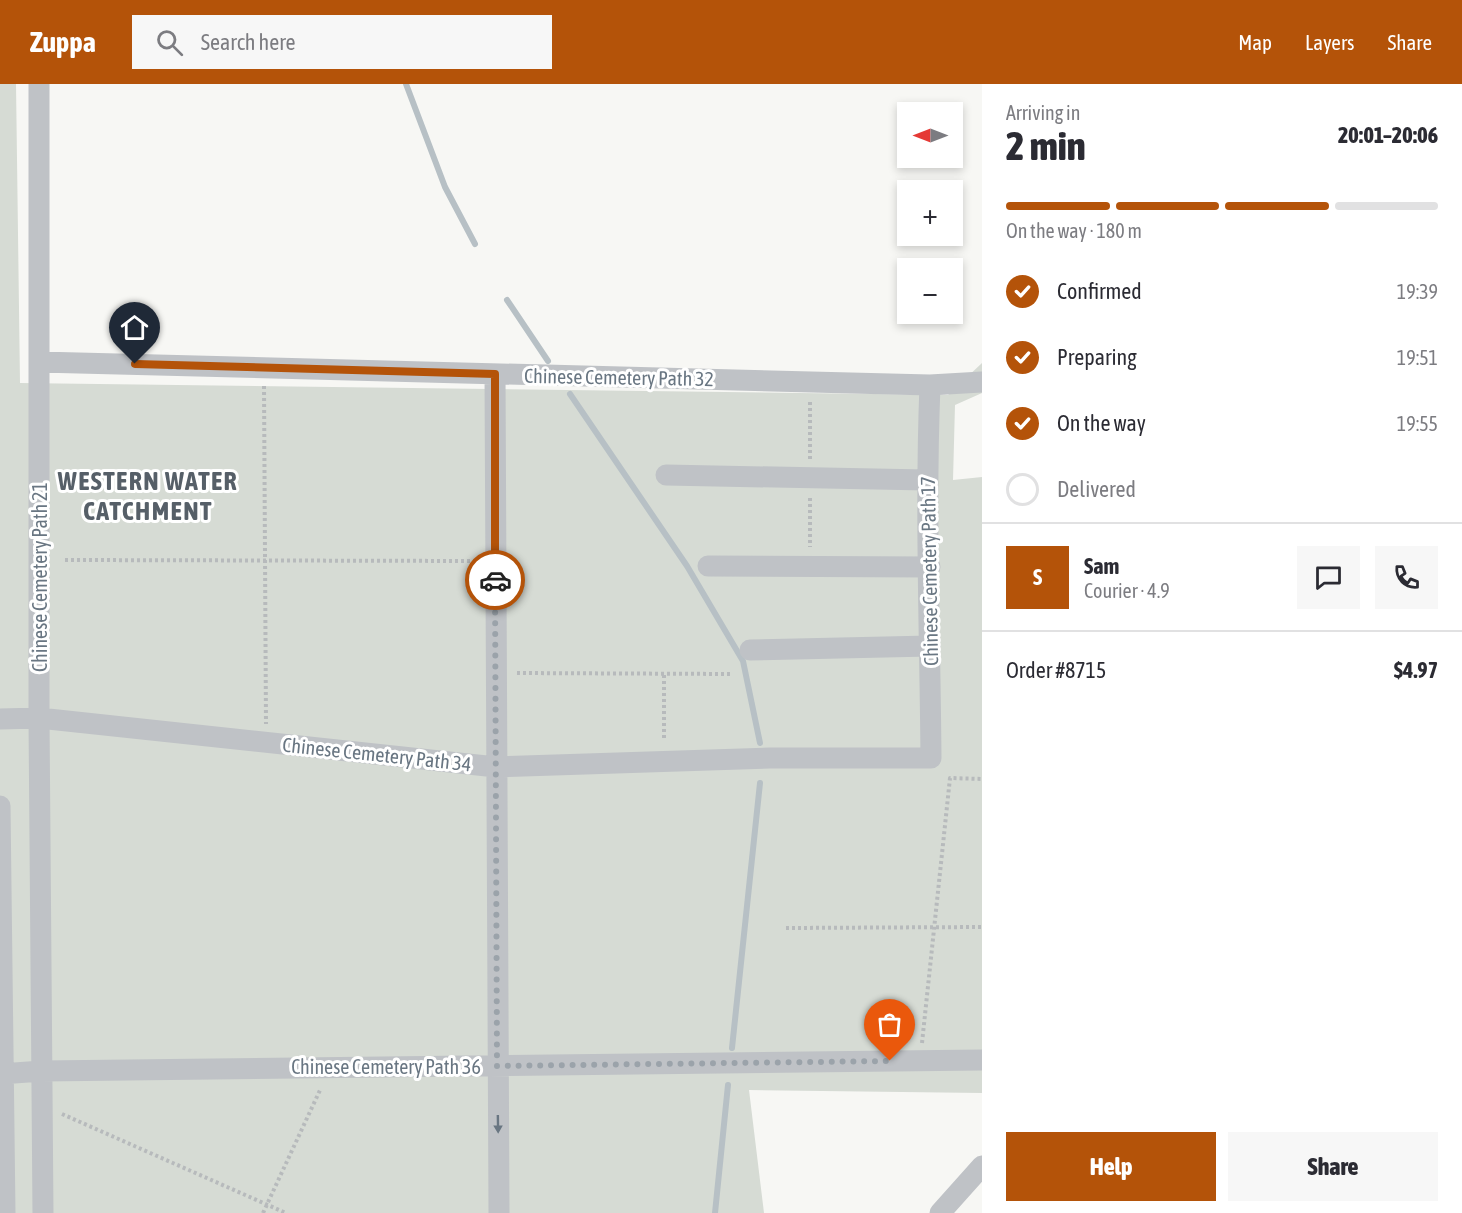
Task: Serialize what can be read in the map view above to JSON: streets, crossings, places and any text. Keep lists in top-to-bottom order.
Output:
{
  "streets": {
    "lane": [
      "Chinese Cemetery Path 32",
      "Chinese Cemetery Path 17",
      "Chinese Cemetery Path 21",
      "Chinese Cemetery Path 34",
      "Chinese Cemetery Path 36"
    ]
  },
  "crossings": [
    ["Chinese Cemetery Path 32", "Chinese Cemetery Path 17"],
    ["Chinese Cemetery Path 32", "Chinese Cemetery Path 21"],
    ["Chinese Cemetery Path 17", "Chinese Cemetery Path 34"],
    ["Chinese Cemetery Path 21", "Chinese Cemetery Path 34"],
    ["Chinese Cemetery Path 21", "Chinese Cemetery Path 36"]
  ],
  "districts": ["WESTERN WATER CATCHMENT"],
  "north": "left",
  "page": {
    "header": "Zuppa",
    "search": "Search here",
    "nav": ["Map", "Layers", "Share"],
    "heading": ["2 min", "Arriving in", "20:01–20:06"],
    "panel": [
      "Sam",
      "Courier · 4.9",
      "Order #8715",
      "$4.97"
    ],
    "map_buttons": ["+", "−"],
    "bar": "On the way · 180 m",
    "list": [
      ["Confirmed", "19:39"],
      ["Preparing", "19:51"],
      ["On the way", "19:55"],
      "Delivered"
    ],
    "round": "S",
    "buttons": ["Help", "Share"]
  }
}
